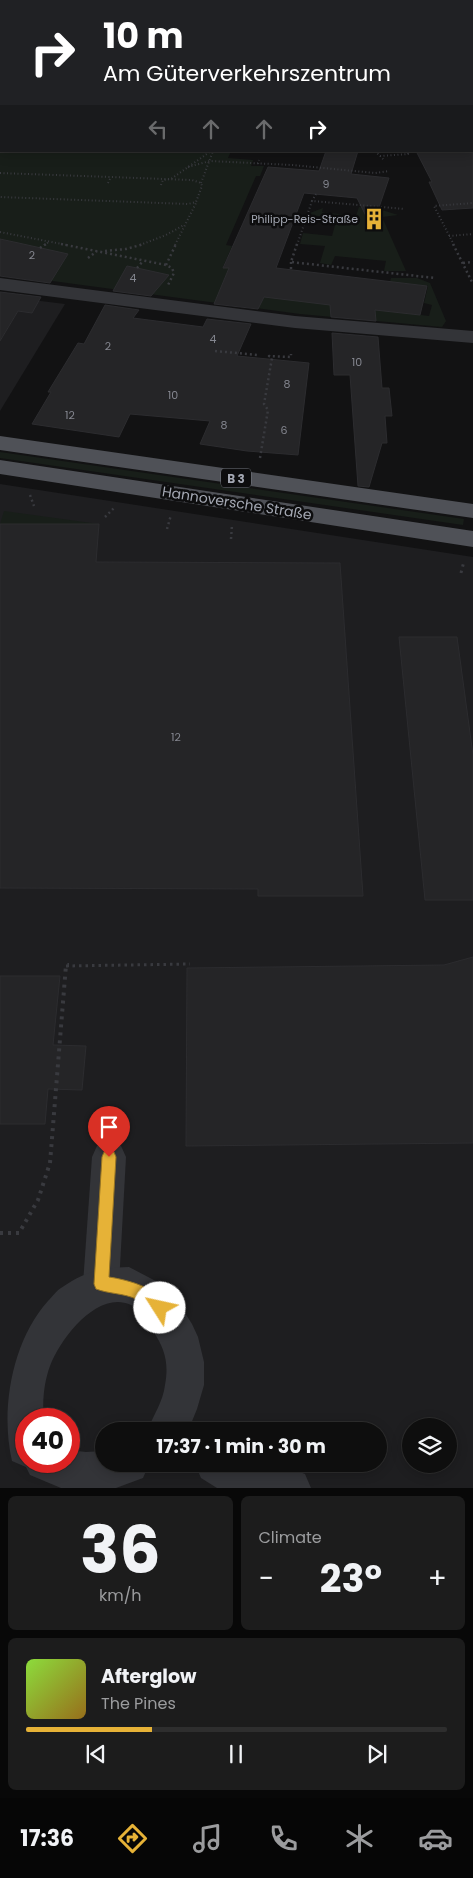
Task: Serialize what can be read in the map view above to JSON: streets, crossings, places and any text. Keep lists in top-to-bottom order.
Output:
{
  "streets": {
    "main road": ["B 3", "Hannoversche Straße"]
  },
  "places": {
    "building": ["Philipp-Reis-Straße"]
  },
  "house_numbers": [
    "9",
    "2",
    "4",
    "4",
    "2",
    "10",
    "8",
    "10",
    "12",
    "8",
    "6",
    "12"
  ],
  "page": {
    "turn": ["10 m", "Am Güterverkehrszentrum"],
    "limit": "40",
    "trip": "17:37 · 1 min · 30 m",
    "tile": [
      ["36", "km/h"],
      "Climate"
    ],
    "heat": ["−", "23°", "+"],
    "song": ["Afterglow", "The Pines"],
    "tabs": "17:36"
  }
}
